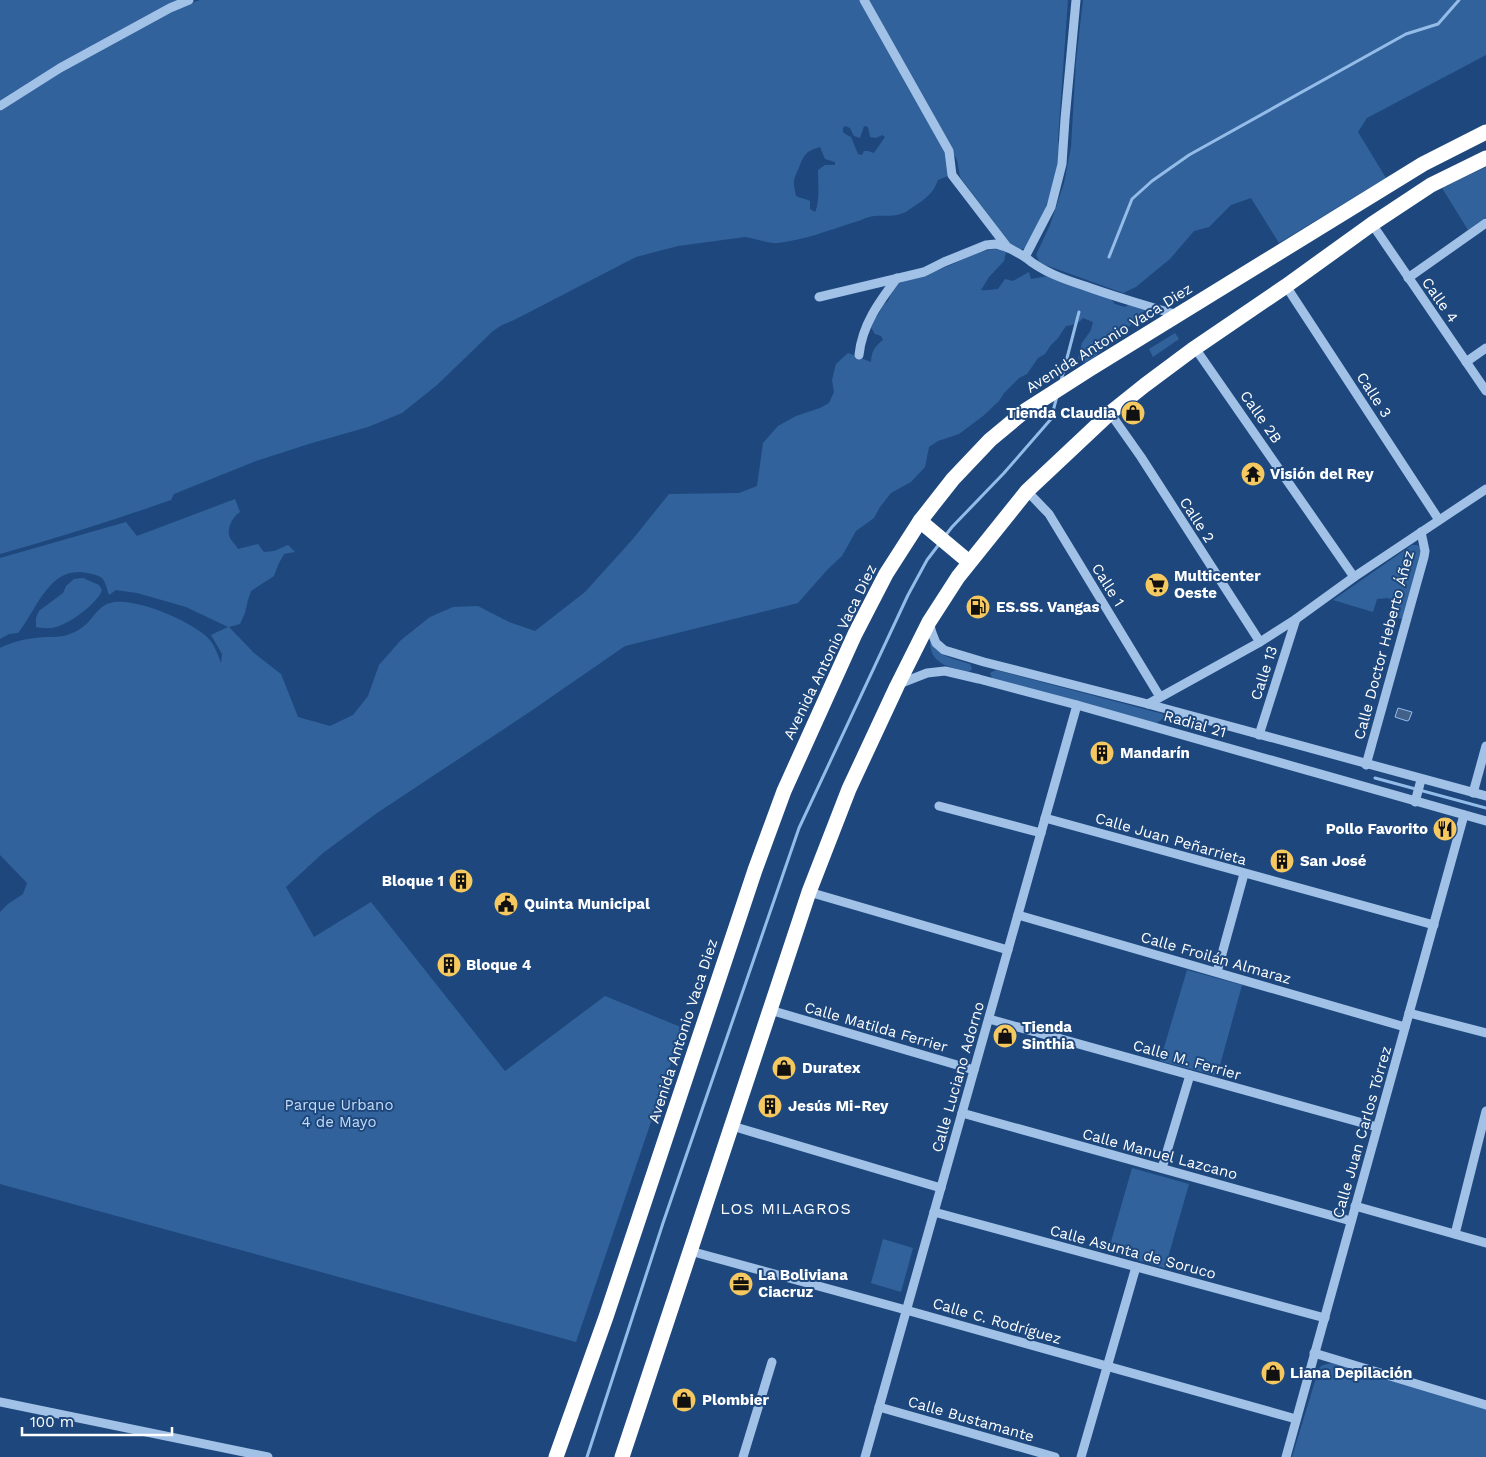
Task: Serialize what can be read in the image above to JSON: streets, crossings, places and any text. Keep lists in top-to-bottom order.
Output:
{
  "streets": {
    "highway": ["Avenida Antonio Vaca Diez"],
    "street": [
      "Calle 4",
      "Calle 3",
      "Calle 2B",
      "Calle 2",
      "Calle 1",
      "Calle Doctor Heberto Áñez",
      "Calle 13",
      "Radial 21",
      "Calle Juan Peñarrieta",
      "Calle Froilán Almaraz",
      "Calle Matilda Ferrier",
      "Calle M. Ferrier",
      "Calle Luciano Adorno",
      "Calle Juan Carlos Tórrez",
      "Calle Manuel Lazcano",
      "Calle Asunta de Soruco",
      "Calle C. Rodríguez",
      "Calle Bustamante"
    ]
  },
  "crossings": [
    ["Calle Doctor Heberto Áñez", "Radial 21"],
    ["Calle 13", "Radial 21"],
    ["Radial 21", "Calle Luciano Adorno"],
    ["Radial 21", "Calle Juan Carlos Tórrez"],
    ["Calle Juan Peñarrieta", "Calle Luciano Adorno"],
    ["Calle Juan Peñarrieta", "Calle Juan Carlos Tórrez"],
    ["Calle Froilán Almaraz", "Calle Luciano Adorno"],
    ["Calle Froilán Almaraz", "Calle Juan Carlos Tórrez"],
    ["Calle Matilda Ferrier", "Calle Luciano Adorno"],
    ["Calle M. Ferrier", "Calle Luciano Adorno"],
    ["Calle M. Ferrier", "Calle Juan Carlos Tórrez"],
    ["Calle Luciano Adorno", "Calle Manuel Lazcano"],
    ["Calle Luciano Adorno", "Calle Asunta de Soruco"],
    ["Calle Luciano Adorno", "Calle C. Rodríguez"],
    ["Calle Luciano Adorno", "Calle Bustamante"],
    ["Calle Juan Carlos Tórrez", "Calle Manuel Lazcano"],
    ["Calle Juan Carlos Tórrez", "Calle Asunta de Soruco"],
    ["Calle Juan Carlos Tórrez", "Calle C. Rodríguez"]
  ],
  "districts": ["LOS MILAGROS"],
  "parks": ["Parque Urbano 4 de Mayo"],
  "places": {
    "shop": [
      "Tienda Claudia",
      "Tienda Sinthia",
      "Duratex",
      "Liana Depilación",
      "Plombier"
    ],
    "temple": ["Visión del Rey"],
    "supermarket": ["Multicenter Oeste"],
    "fuel station": ["ES.SS. Vangas"],
    "building": [
      "Mandarín",
      "San José",
      "Bloque 1",
      "Bloque 4",
      "Jesús Mi-Rey"
    ],
    "restaurant": ["Pollo Favorito"],
    "public building": ["Quinta Municipal"],
    "office": ["La Boliviana Ciacruz"]
  },
  "scale_bar": "100 m"
}
